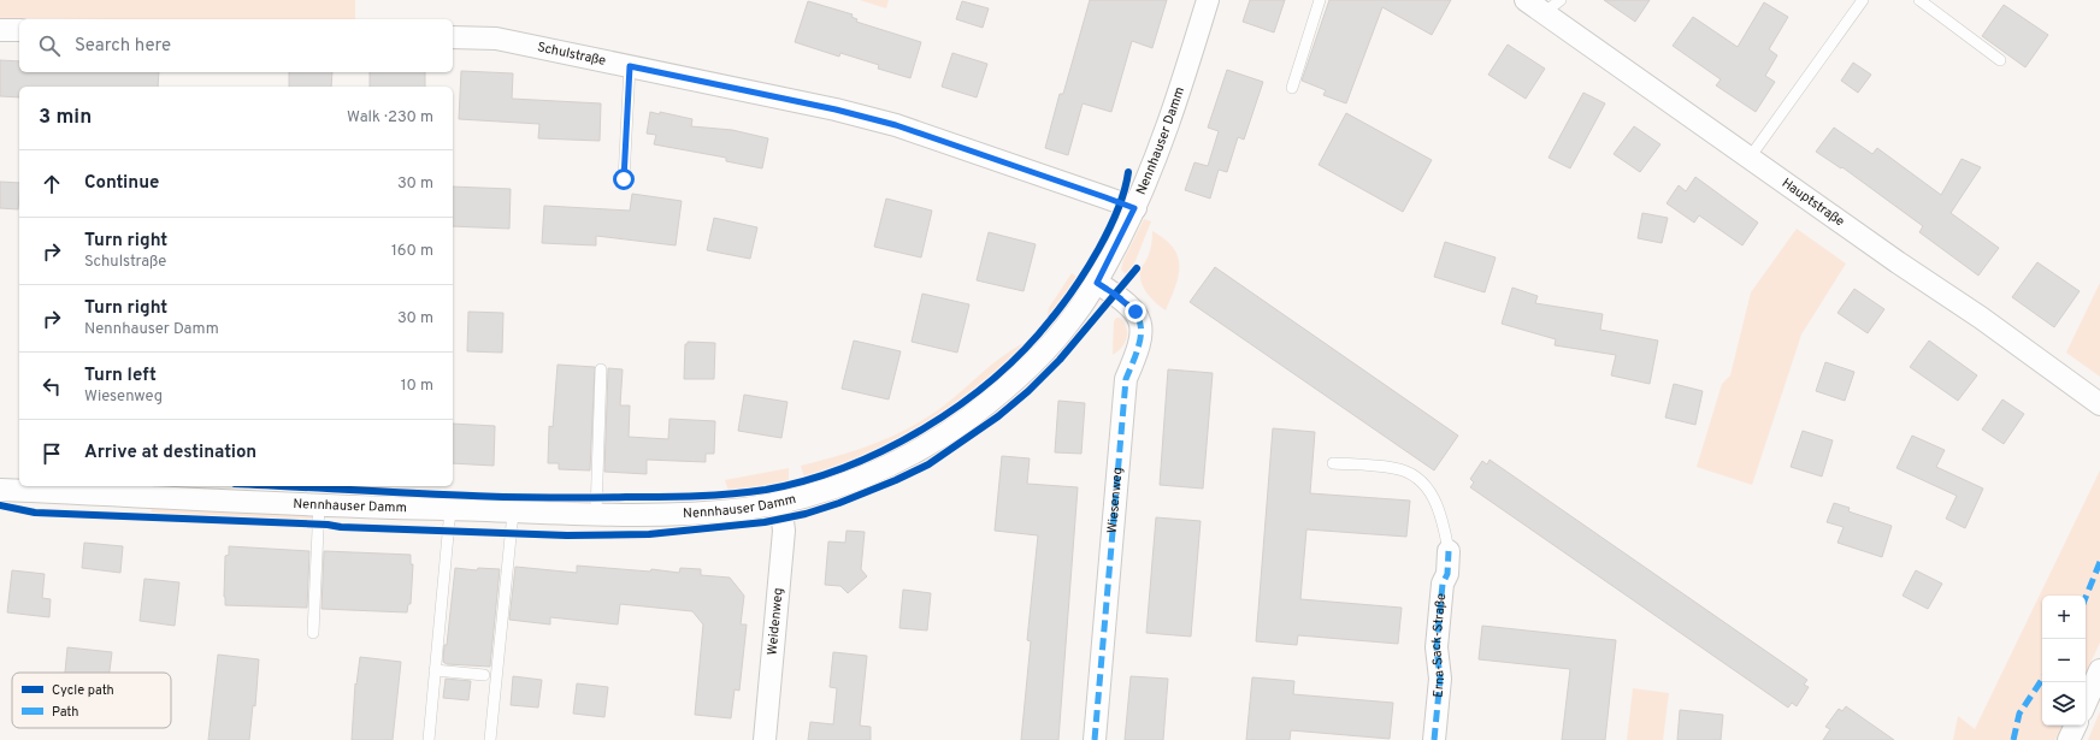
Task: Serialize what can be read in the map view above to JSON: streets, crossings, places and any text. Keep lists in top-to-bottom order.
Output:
{
  "streets": {
    "street": [
      "Schulstraße",
      "Nennhauser Damm",
      "Hauptstraße",
      "Wiesenweg",
      "Weidenweg",
      "Erna-Sack-Straße"
    ]
  },
  "crossings": [
    ["Schulstraße", "Nennhauser Damm"],
    ["Nennhauser Damm", "Wiesenweg"],
    ["Nennhauser Damm", "Weidenweg"]
  ],
  "legend": ["Cycle path", "Path"],
  "page": {
    "search": "Search here",
    "heading": ["3 min", "Walk · 230 m"],
    "list": [
      ["Continue", "30 m"],
      ["Turn right", "Schulstraße", "160 m"],
      ["Turn right", "Nennhauser Damm", "30 m"],
      ["Turn left", "Wiesenweg", "10 m"],
      "Arrive at destination"
    ],
    "map_buttons": ["+", "−"]
  }
}
